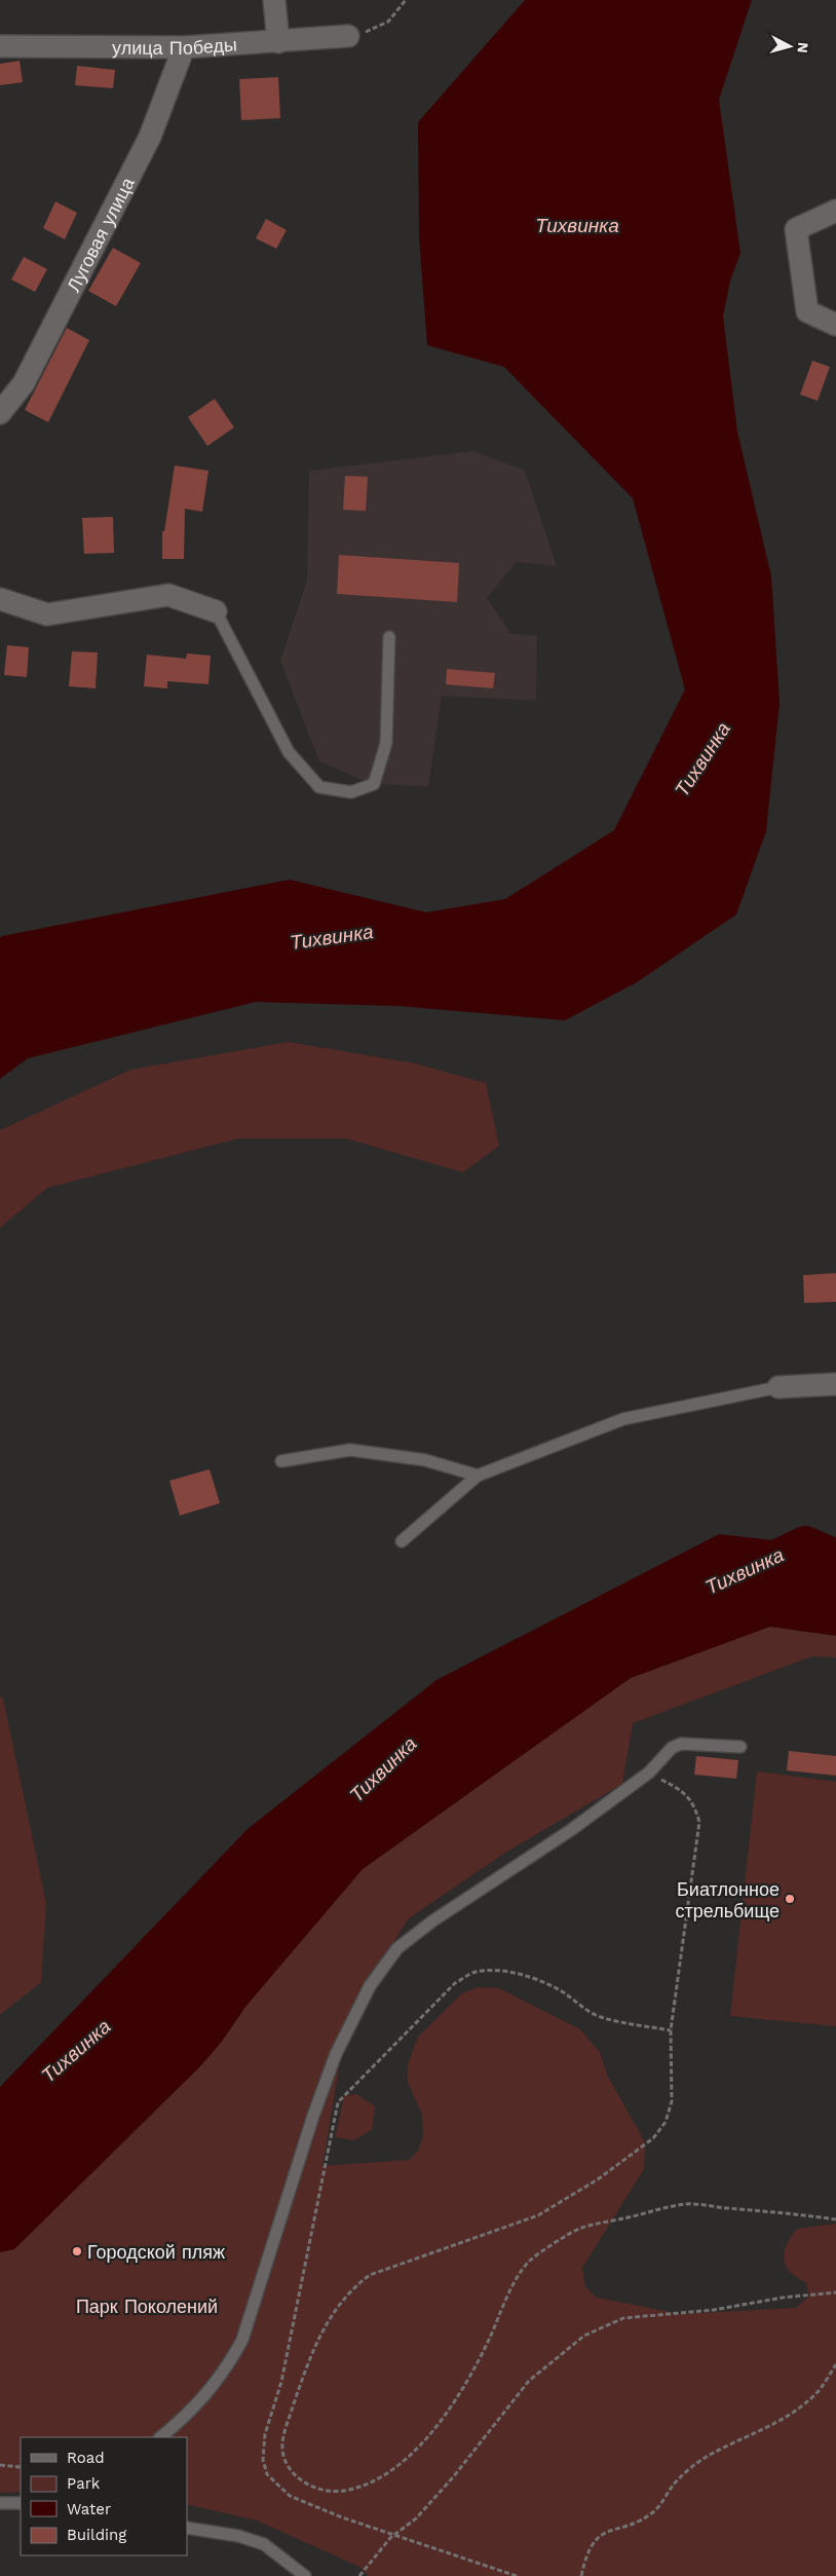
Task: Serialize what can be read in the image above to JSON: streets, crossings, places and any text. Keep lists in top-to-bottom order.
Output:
{
  "streets": {
    "street": ["улица Победы", "Луговая улица"]
  },
  "crossings": [
    ["улица Победы", "Луговая улица"]
  ],
  "water": ["Тихвинка"],
  "parks": ["Парк Поколений"],
  "places": ["Биатлонное стрельбище", "Городской пляж"],
  "legend": [
    "Road",
    "Park",
    "Water",
    "Building"
  ],
  "north": "right"
}
